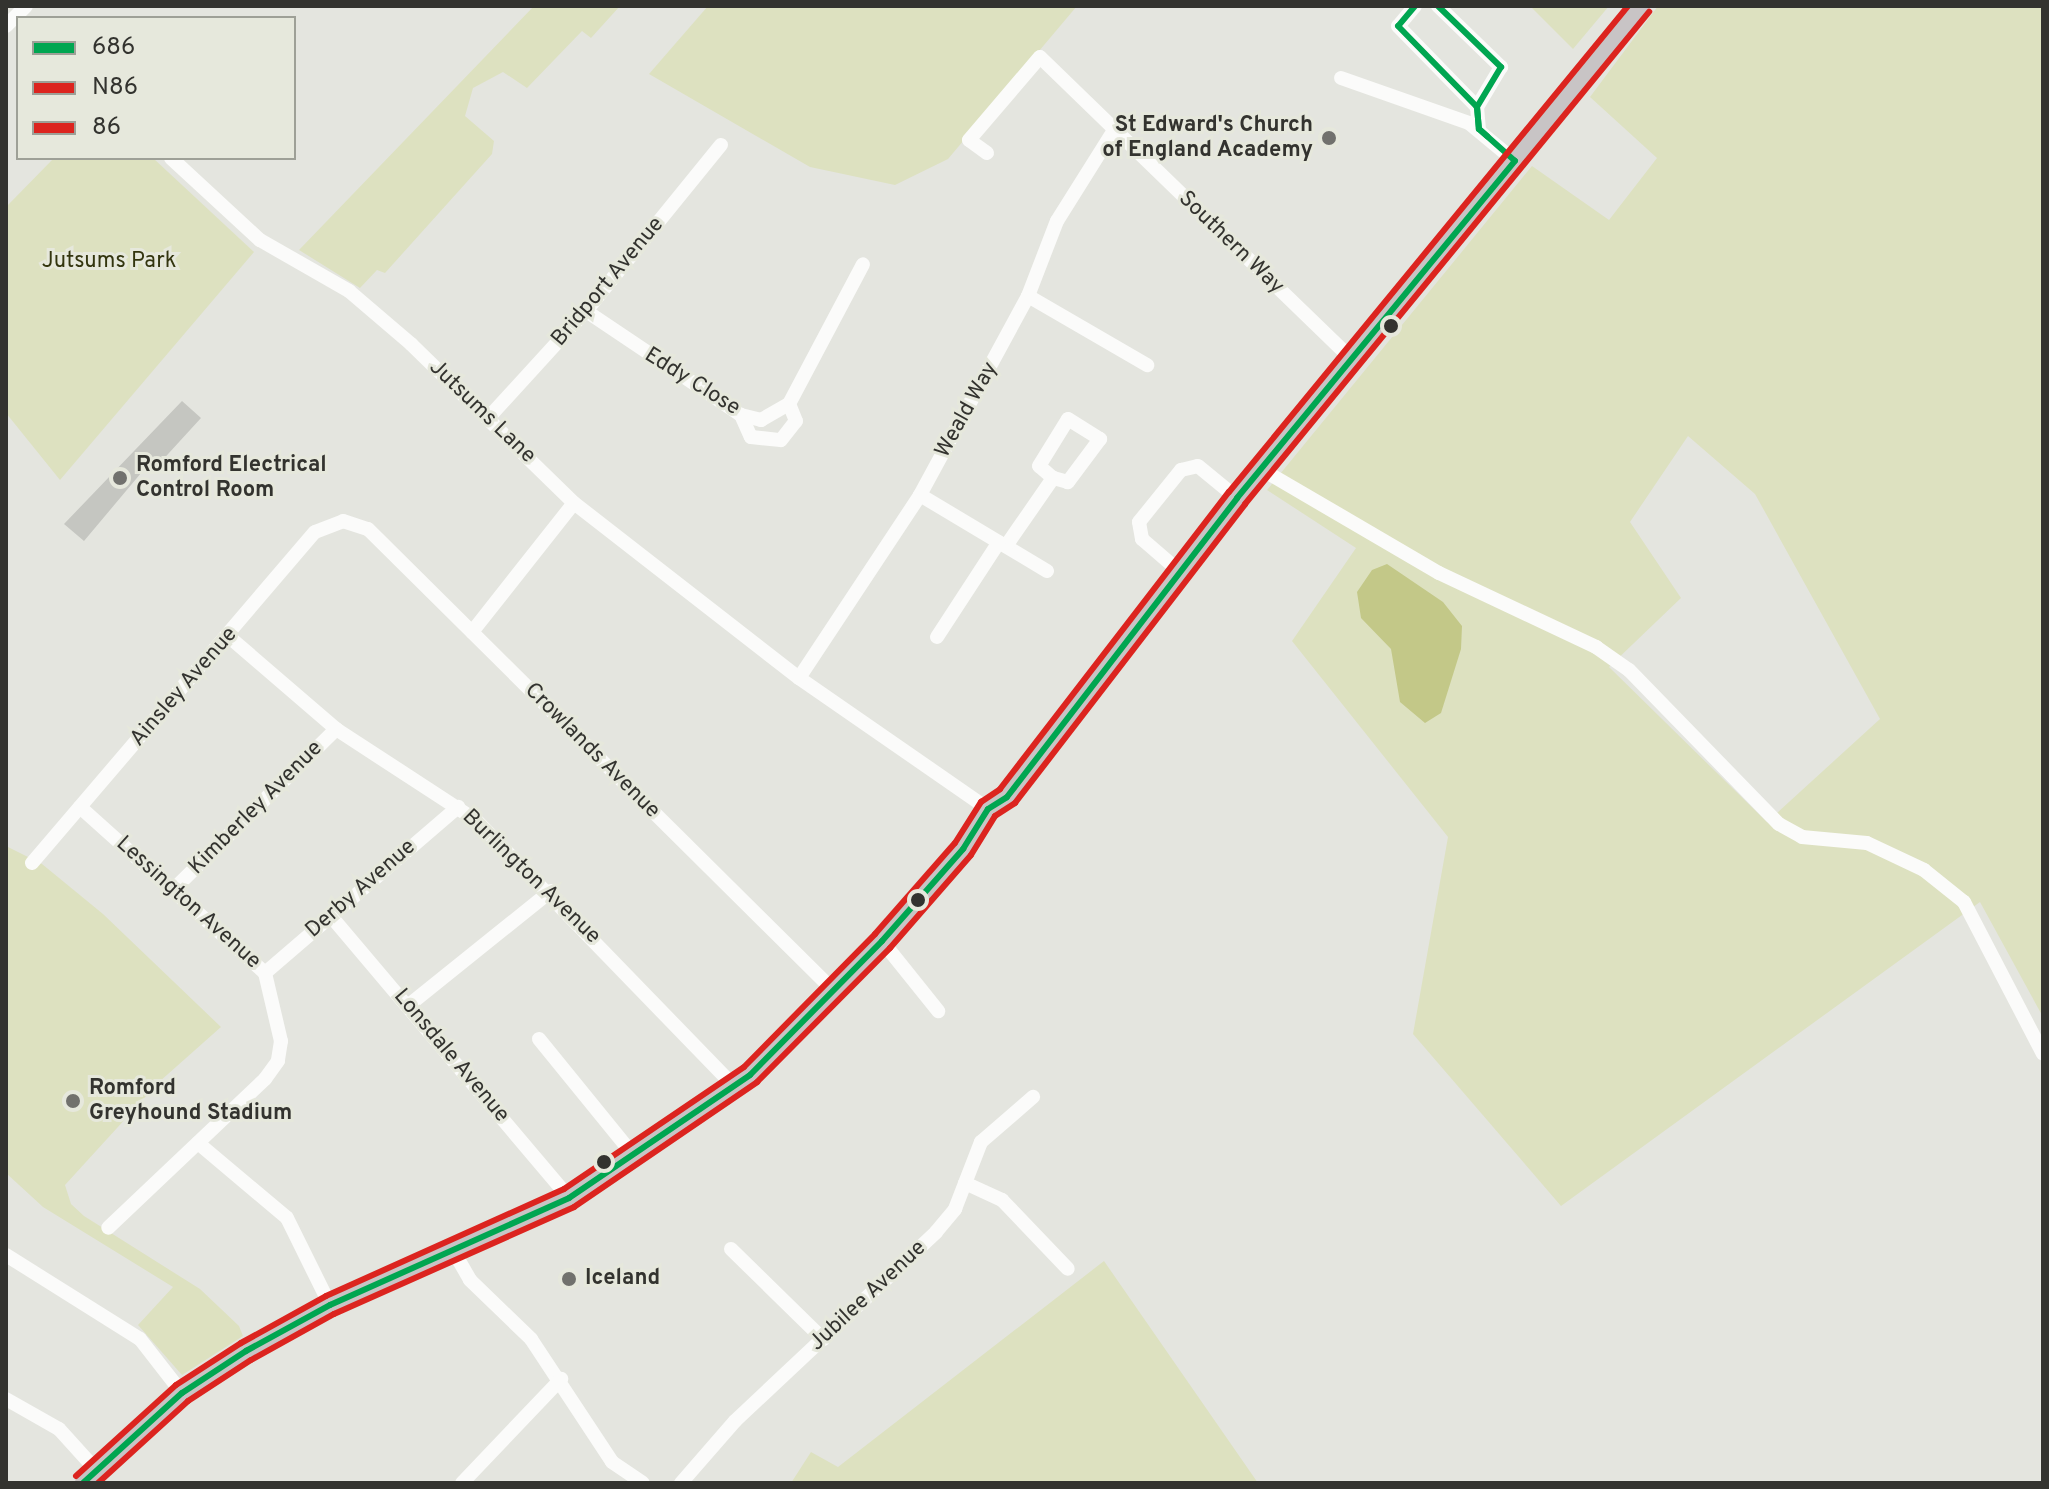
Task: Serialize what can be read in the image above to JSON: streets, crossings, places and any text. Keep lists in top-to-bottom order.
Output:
{
  "streets": {
    "street": [
      "Southern Way",
      "Bridport Avenue",
      "Eddy Close",
      "Weald Way",
      "Jutsums Lane",
      "Ainsley Avenue",
      "Crowlands Avenue",
      "Kimberley Avenue",
      "Burlington Avenue",
      "Derby Avenue",
      "Lessington Avenue",
      "Lonsdale Avenue",
      "Jubilee Avenue"
    ]
  },
  "crossings": [
    ["Southern Way", "Weald Way"],
    ["Bridport Avenue", "Eddy Close"],
    ["Bridport Avenue", "Jutsums Lane"],
    ["Weald Way", "Jutsums Lane"],
    ["Ainsley Avenue", "Crowlands Avenue"],
    ["Ainsley Avenue", "Burlington Avenue"],
    ["Ainsley Avenue", "Lessington Avenue"],
    ["Kimberley Avenue", "Burlington Avenue"],
    ["Kimberley Avenue", "Lessington Avenue"],
    ["Burlington Avenue", "Derby Avenue"],
    ["Derby Avenue", "Lessington Avenue"],
    ["Derby Avenue", "Lonsdale Avenue"]
  ],
  "parks": ["Jutsums Park"],
  "places": [
    "St Edward's Church of England Academy",
    "Romford Electrical Control Room",
    "Romford Greyhound Stadium",
    "Iceland"
  ],
  "lines": ["transit line 686", "transit line 86", "transit line N86"],
  "legend": ["686", "N86", "86"]
}
